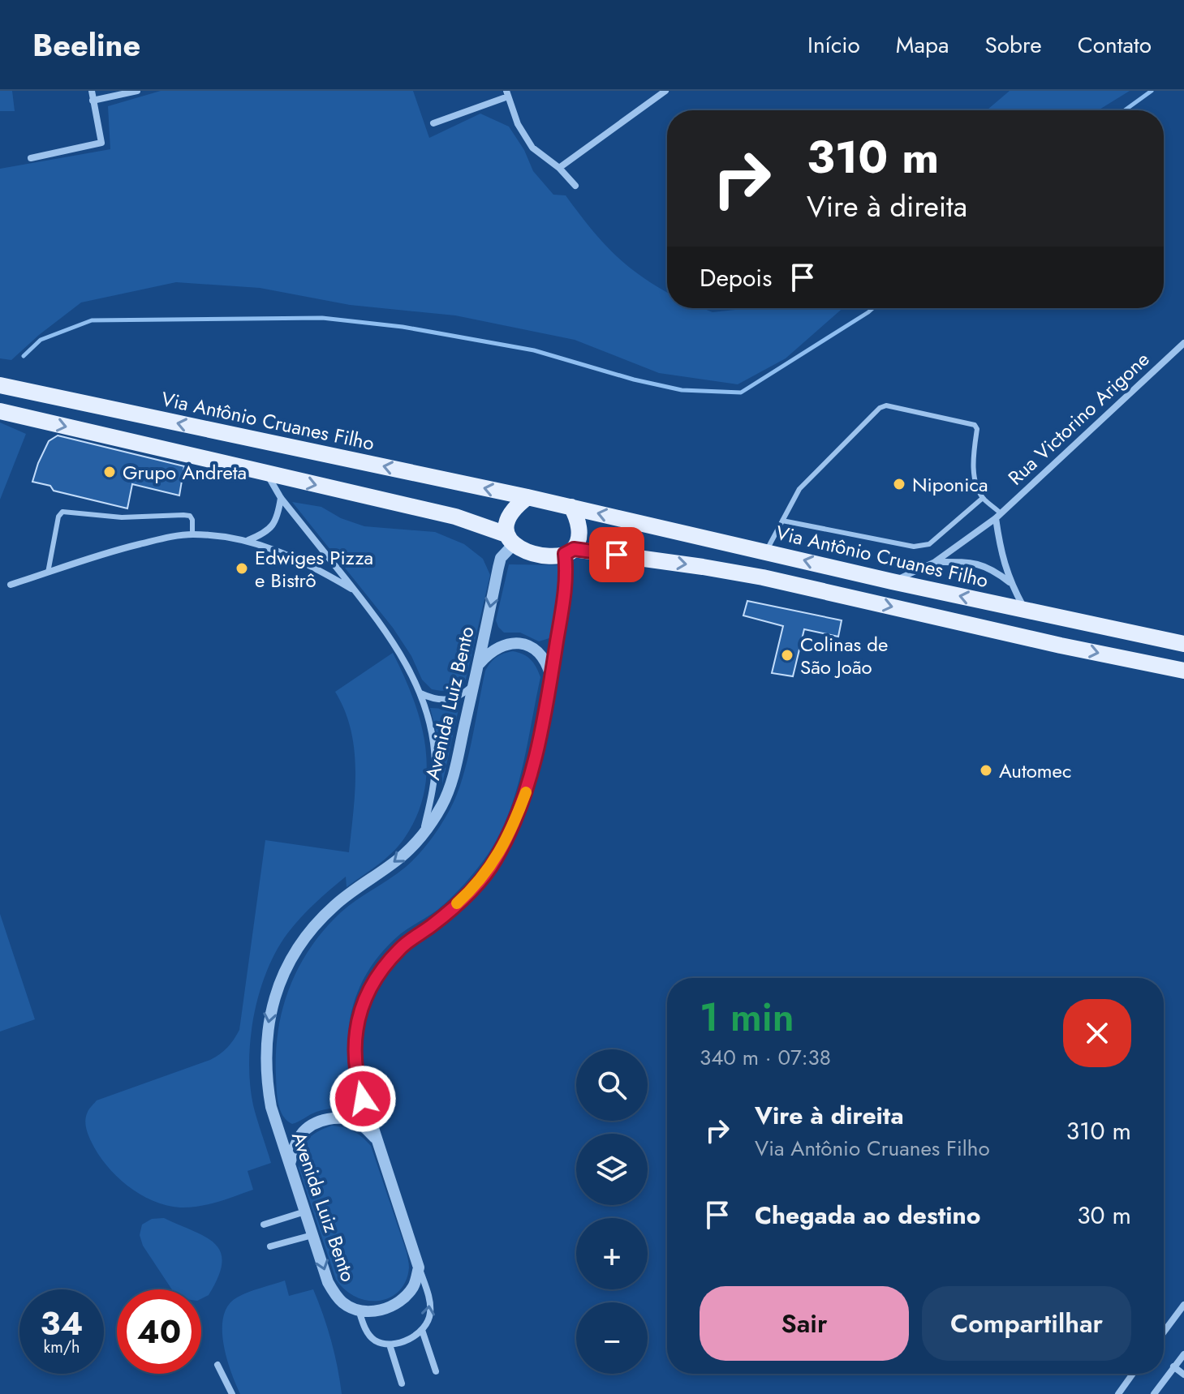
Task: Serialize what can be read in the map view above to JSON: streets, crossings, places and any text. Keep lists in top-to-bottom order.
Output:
{
  "streets": {
    "main road": ["Via Antônio Cruanes Filho"],
    "street": ["Rua Victorino Arigone", "Avenida Luiz Bento"]
  },
  "crossings": [
    ["Rua Victorino Arigone", "Via Antônio Cruanes Filho"],
    ["Via Antônio Cruanes Filho", "Avenida Luiz Bento"]
  ],
  "places": [
    "Grupo Andreta",
    "Niponica",
    "Edwiges Pizza e Bistrô",
    "Colinas de São João",
    "Automec"
  ],
  "page": {
    "header": "Beeline",
    "nav": [
      "Início",
      "Mapa",
      "Sobre",
      "Contato"
    ],
    "turn": ["310 m", "Vire à direita"],
    "then": "Depois",
    "heading": ["1 min", "340 m · 07:38"],
    "map_buttons": ["+", "−"],
    "list": [
      {
        "name": "Vire à direita",
        "note": "Via Antônio Cruanes Filho",
        "value": "310 m"
      },
      {
        "name": "Chegada ao destino",
        "value": "30 m"
      }
    ],
    "buttons": ["Sair", "Compartilhar"],
    "speed": "34 km/h",
    "limit": "40"
  }
}
